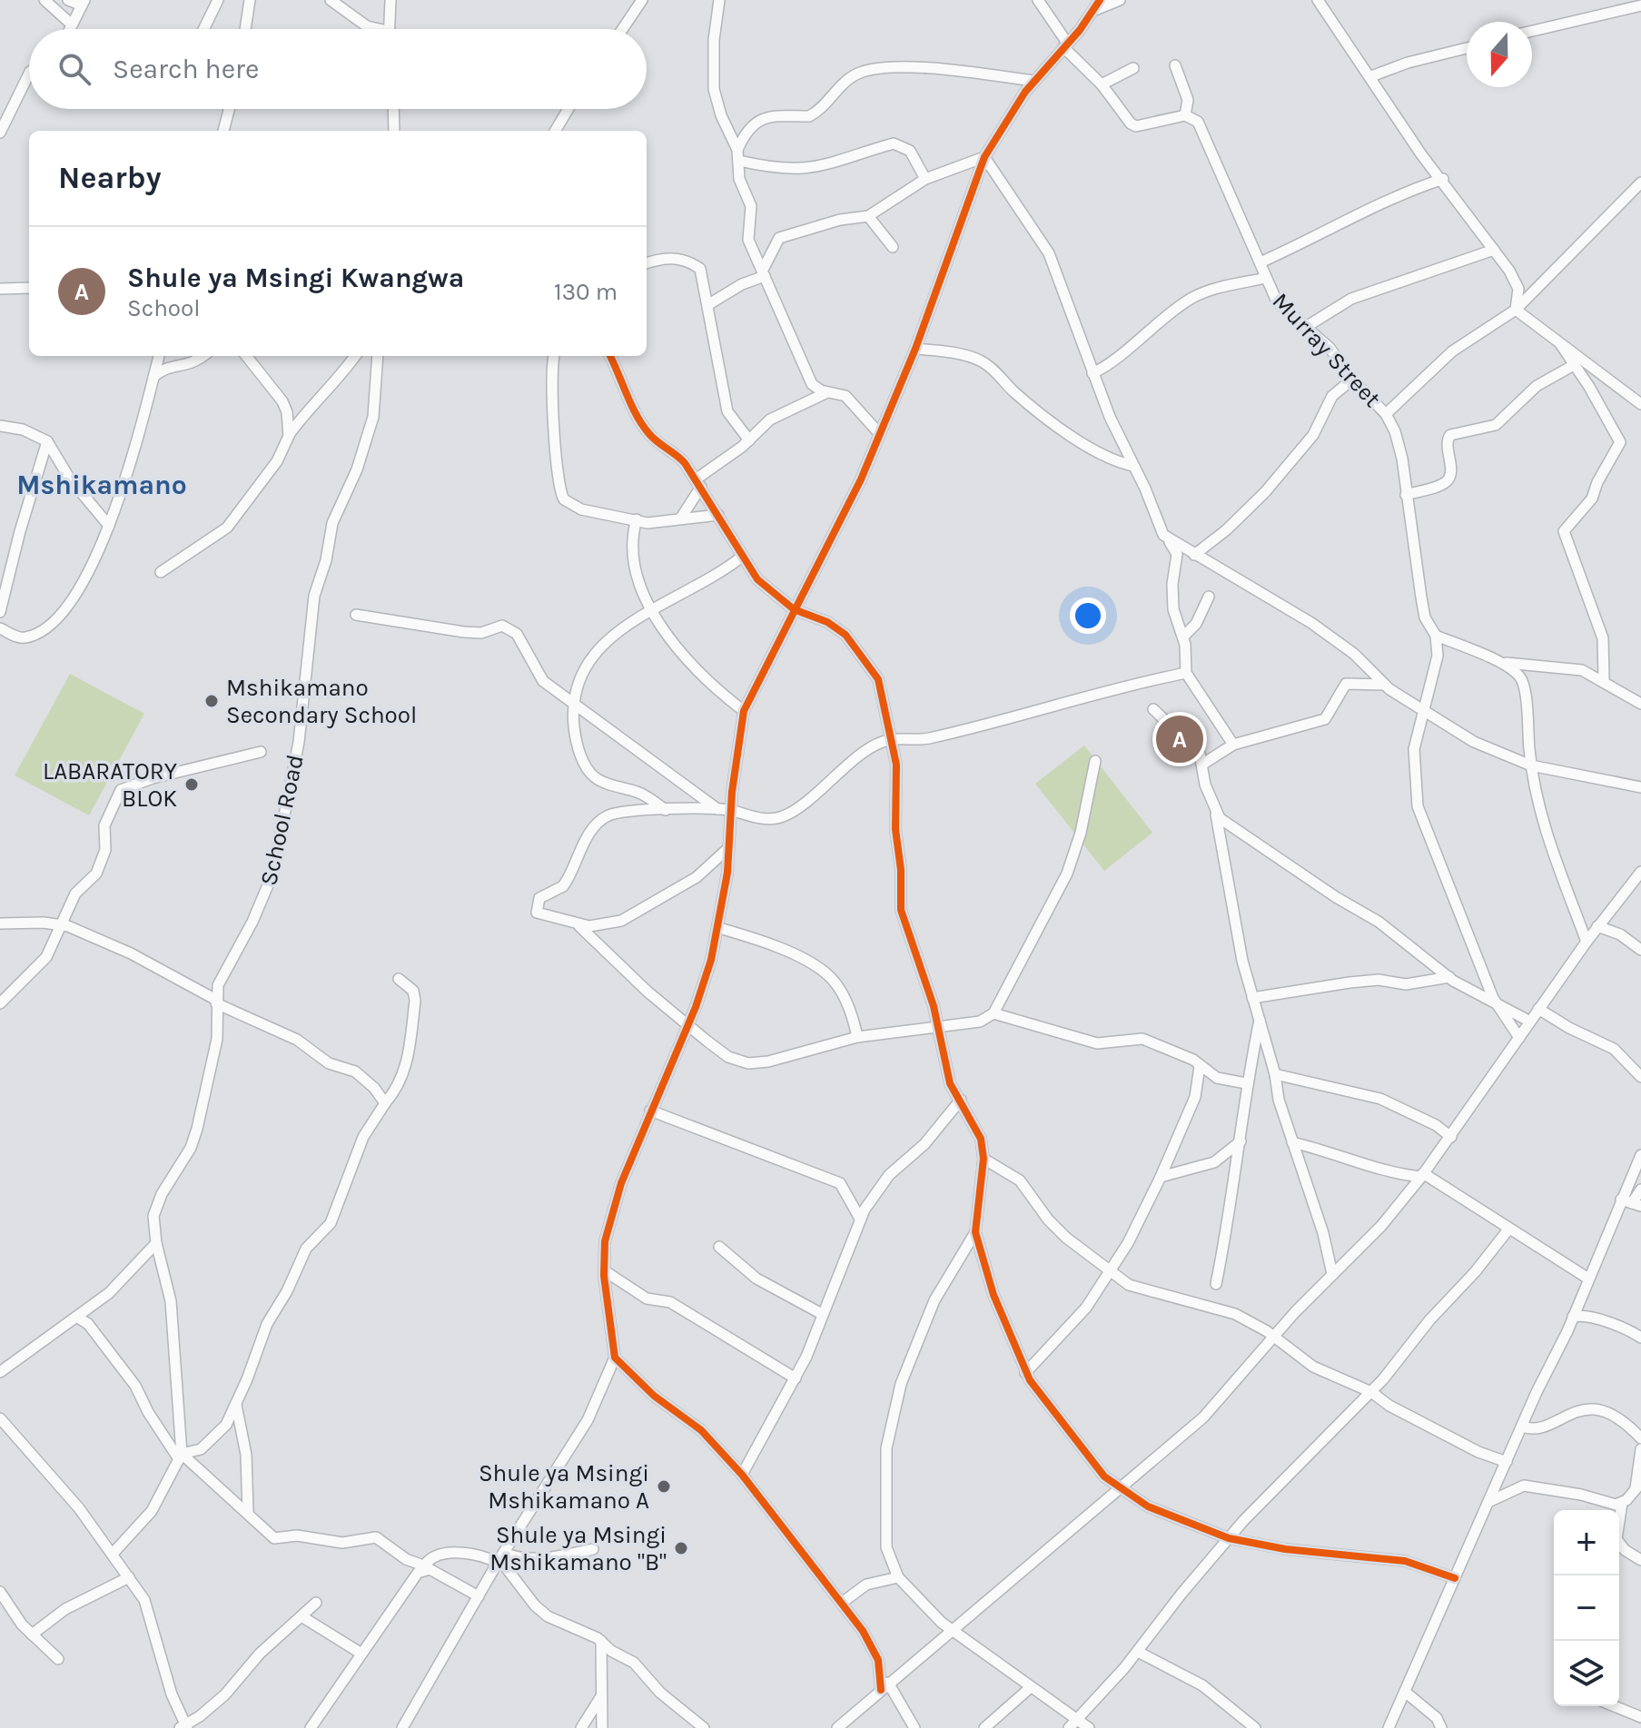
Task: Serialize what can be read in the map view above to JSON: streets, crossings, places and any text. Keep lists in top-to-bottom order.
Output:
{
  "streets": {
    "street": ["Murray Street", "School Road"]
  },
  "districts": ["Mshikamano"],
  "places": [
    "Mshikamano Secondary School",
    "LABARATORY BLOK",
    "Shule ya Msingi Mshikamano A",
    "Shule ya Msingi Mshikamano \"B\""
  ],
  "north": "bottom",
  "page": {
    "search": "Search here",
    "heading": "Nearby",
    "list": [
      {
        "mark": "A",
        "name": "Shule ya Msingi Kwangwa",
        "note": "School",
        "value": "130 m"
      }
    ],
    "pins": "A",
    "map_buttons": ["+", "−"]
  }
}
